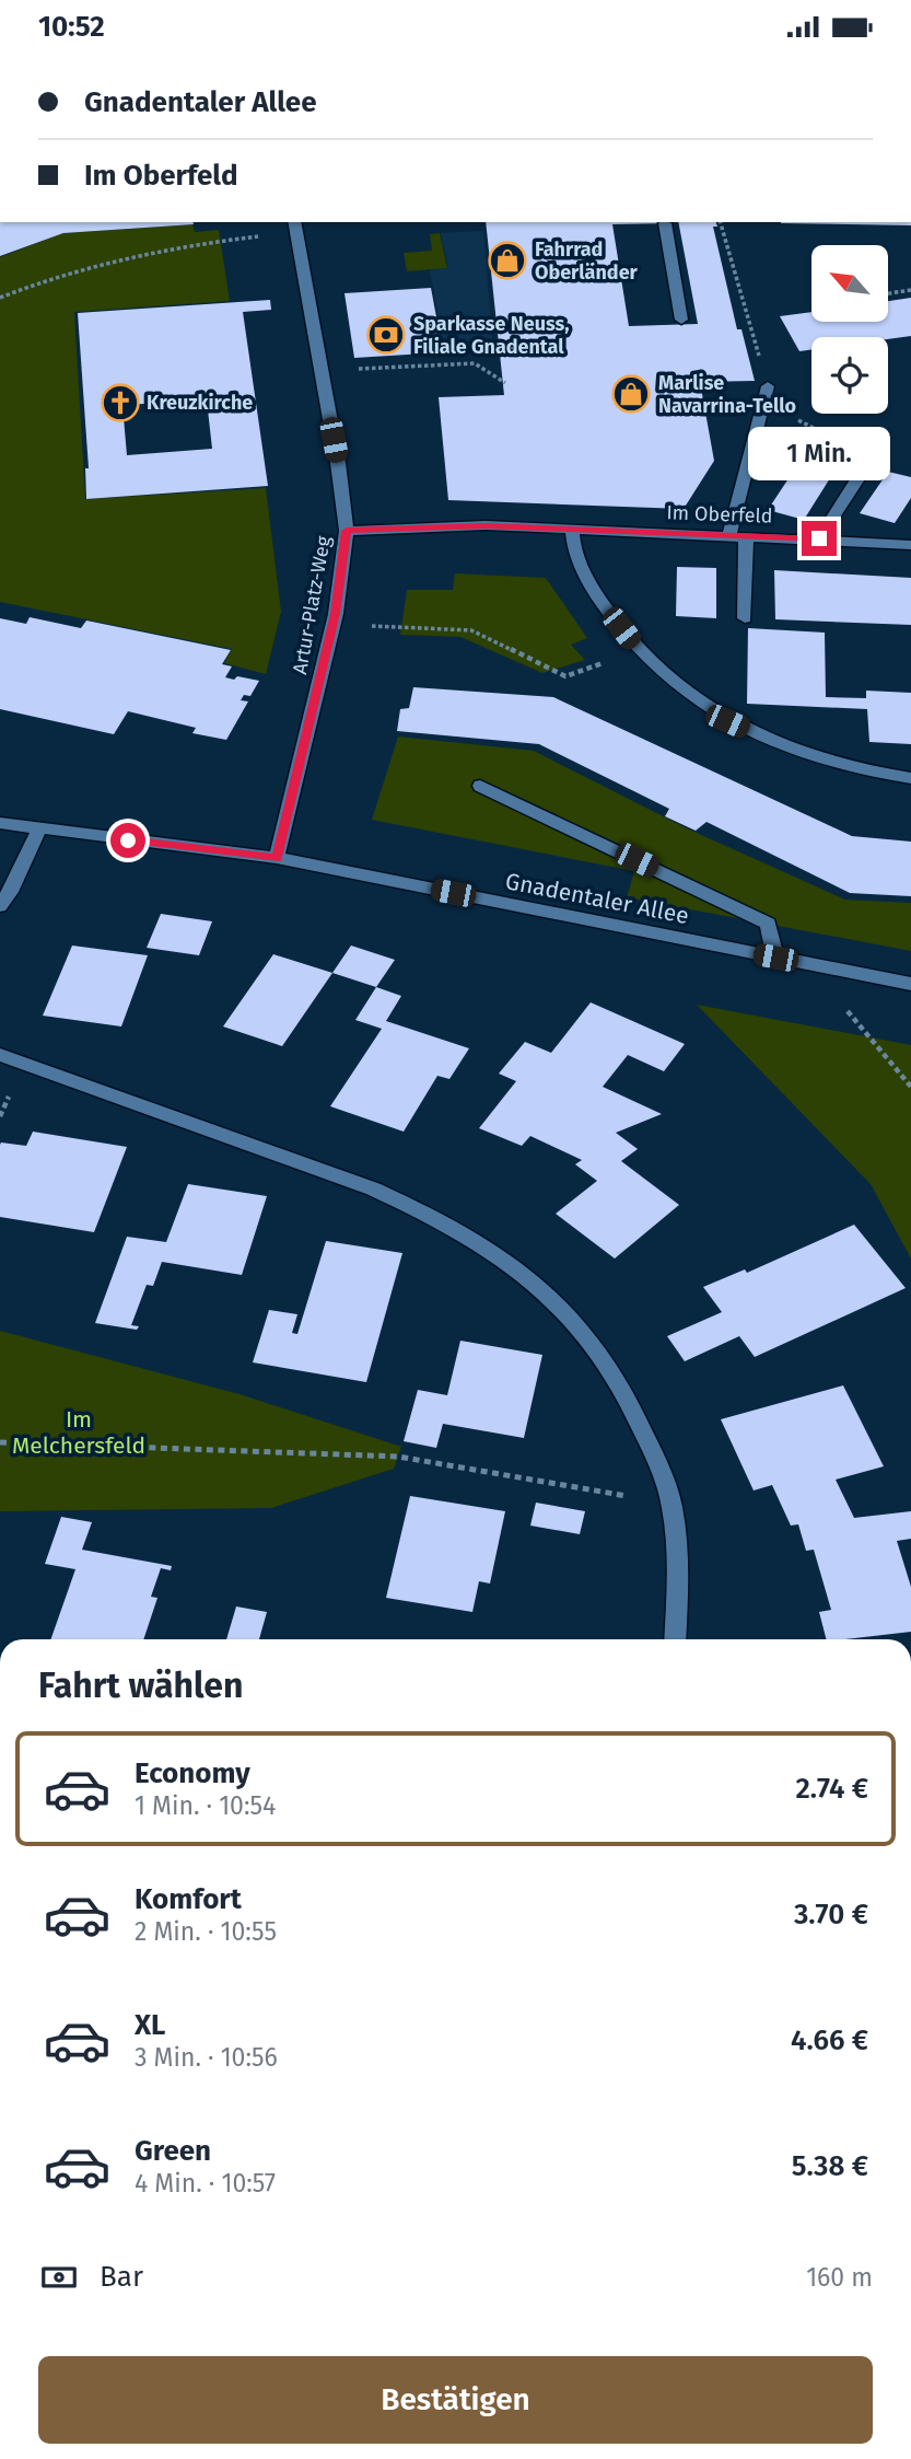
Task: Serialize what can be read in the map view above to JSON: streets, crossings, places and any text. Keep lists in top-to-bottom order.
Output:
{
  "streets": {
    "street": ["Im Oberfeld", "Artur-Platz-Weg", "Gnadentaler Allee"]
  },
  "crossings": [
    ["Im Oberfeld", "Artur-Platz-Weg"],
    ["Artur-Platz-Weg", "Gnadentaler Allee"]
  ],
  "parks": ["Im Melchersfeld"],
  "places": {
    "shop": ["Fahrrad Oberländer", "Marlise Navarrina-Tello"],
    "bank": ["Sparkasse Neuss, Filiale Gnadental"],
    "church": ["Kreuzkirche"]
  },
  "north": "top left",
  "page": {
    "status": "10:52",
    "banner": ["Gnadentaler Allee", "Im Oberfeld"],
    "bubble": "1 Min.",
    "heading": "Fahrt wählen",
    "list": [
      {
        "name": "Economy",
        "note": "1 Min. · 10:54",
        "value": "2.74 €"
      },
      {
        "name": "Komfort",
        "note": "2 Min. · 10:55",
        "value": "3.70 €"
      },
      {
        "name": "XL",
        "note": "3 Min. · 10:56",
        "value": "4.66 €"
      },
      {
        "name": "Green",
        "note": "4 Min. · 10:57",
        "value": "5.38 €"
      }
    ],
    "pay": ["Bar", "160 m"],
    "buttons": "Bestätigen"
  }
}
